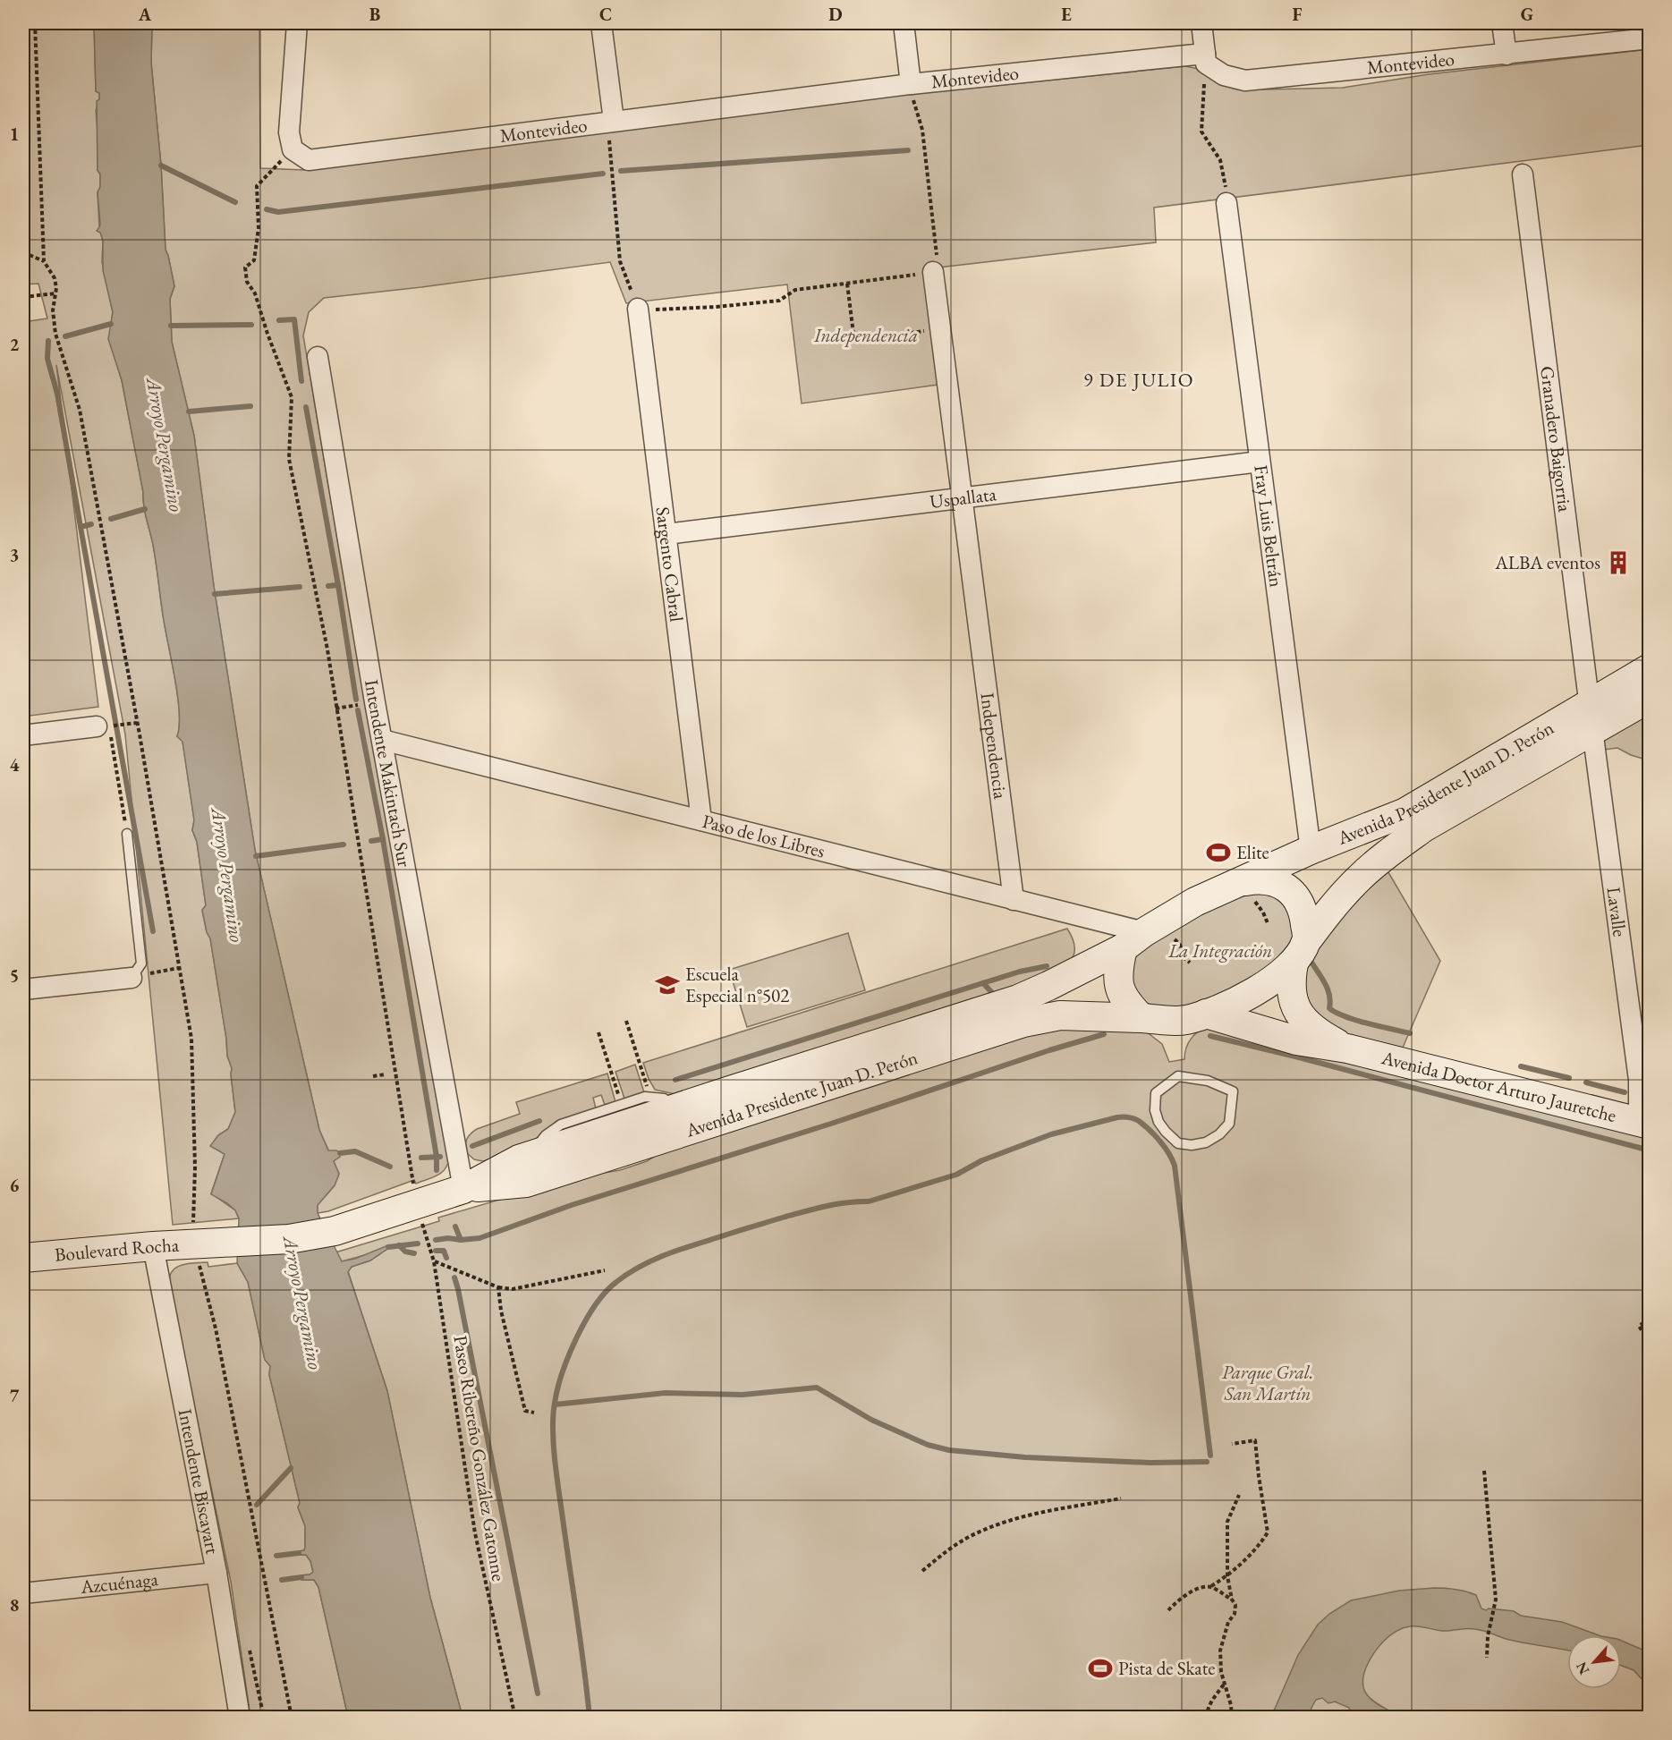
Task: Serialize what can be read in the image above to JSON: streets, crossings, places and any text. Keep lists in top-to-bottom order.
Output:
{
  "streets": {
    "main road": ["Avenida Presidente Juan D. Perón", "Avenida Doctor Arturo Jauretche", "Boulevard Rocha"],
    "street": [
      "Montevideo",
      "Granadero Baigorria",
      "Uspallata",
      "Fray Luis Beltrán",
      "Sargento Cabral",
      "Independencia",
      "Intendente Makintach Sur",
      "Paso de los Libres",
      "Lavalle",
      "Intendente Biscayart",
      "Azcuénaga"
    ],
    "path": ["Paseo Ribereño González Gatonne"]
  },
  "crossings": [
    ["Montevideo", "Paseo Ribereño González Gatonne"],
    ["Granadero Baigorria", "Avenida Presidente Juan D. Perón"],
    ["Granadero Baigorria", "Lavalle"],
    ["Uspallata", "Fray Luis Beltrán"],
    ["Uspallata", "Sargento Cabral"],
    ["Uspallata", "Independencia"],
    ["Fray Luis Beltrán", "Avenida Presidente Juan D. Perón"],
    ["Sargento Cabral", "Paso de los Libres"],
    ["Independencia", "Paso de los Libres"],
    ["Intendente Makintach Sur", "Avenida Presidente Juan D. Perón"],
    ["Intendente Makintach Sur", "Paso de los Libres"],
    ["Avenida Presidente Juan D. Perón", "Paso de los Libres"],
    ["Avenida Presidente Juan D. Perón", "Lavalle"],
    ["Avenida Presidente Juan D. Perón", "Avenida Doctor Arturo Jauretche"],
    ["Avenida Presidente Juan D. Perón", "Boulevard Rocha"],
    ["Avenida Presidente Juan D. Perón", "Paseo Ribereño González Gatonne"],
    ["Lavalle", "Avenida Doctor Arturo Jauretche"],
    ["Boulevard Rocha", "Intendente Biscayart"],
    ["Intendente Biscayart", "Azcuénaga"]
  ],
  "districts": ["9 DE JULIO"],
  "water": ["Arroyo Pergamino"],
  "parks": ["Independencia", "La Integración", "Parque Gral. San Martín"],
  "places": {
    "building": ["ALBA eventos"],
    "sports": ["Elite", "Pista de Skate"],
    "school or university": ["Escuela Especial n°502"]
  },
  "north": "bottom left",
  "grid": {
    "columns": [
      "A",
      "B",
      "C",
      "D",
      "E",
      "F",
      "G"
    ],
    "rows": [
      "1",
      "2",
      "3",
      "4",
      "5",
      "6",
      "7",
      "8"
    ]
  }
}
